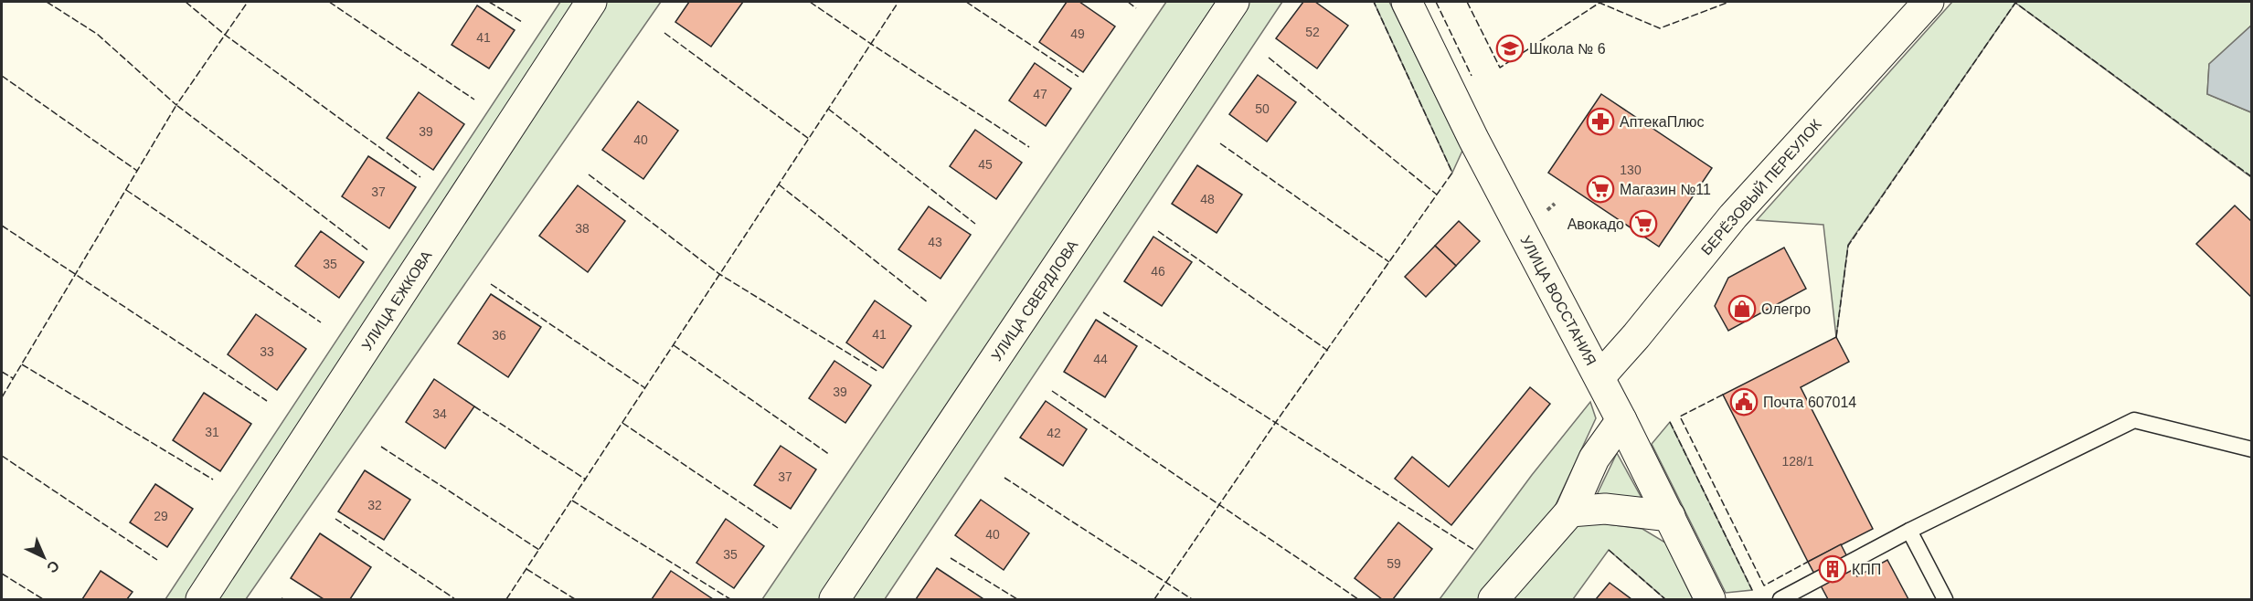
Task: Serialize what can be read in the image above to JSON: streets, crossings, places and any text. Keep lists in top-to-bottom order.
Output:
{
  "streets": {
    "street": [
      "БЕРЁЗОВЫЙ ПЕРЕУЛОК",
      "УЛИЦА ЕЖКОВА",
      "УЛИЦА СВЕРДЛОВА",
      "УЛИЦА ВОССТАНИЯ"
    ]
  },
  "crossings": [
    ["БЕРЁЗОВЫЙ ПЕРЕУЛОК", "УЛИЦА ВОССТАНИЯ"]
  ],
  "places": {
    "school or university": ["Школа № 6"],
    "pharmacy": ["АптекаПлюс"],
    "supermarket": ["Магазин №11", "Авокадо"],
    "shop": ["Олегро"],
    "public building": ["Почта 607014"],
    "building": ["КПП"]
  },
  "house_numbers": [
    "52",
    "49",
    "41",
    "47",
    "50",
    "39",
    "40",
    "45",
    "130",
    "37",
    "48",
    "38",
    "43",
    "35",
    "46",
    "41",
    "36",
    "33",
    "44",
    "39",
    "34",
    "31",
    "42",
    "128/1",
    "37",
    "32",
    "29",
    "40",
    "35",
    "59"
  ],
  "north": "bottom right"
}
